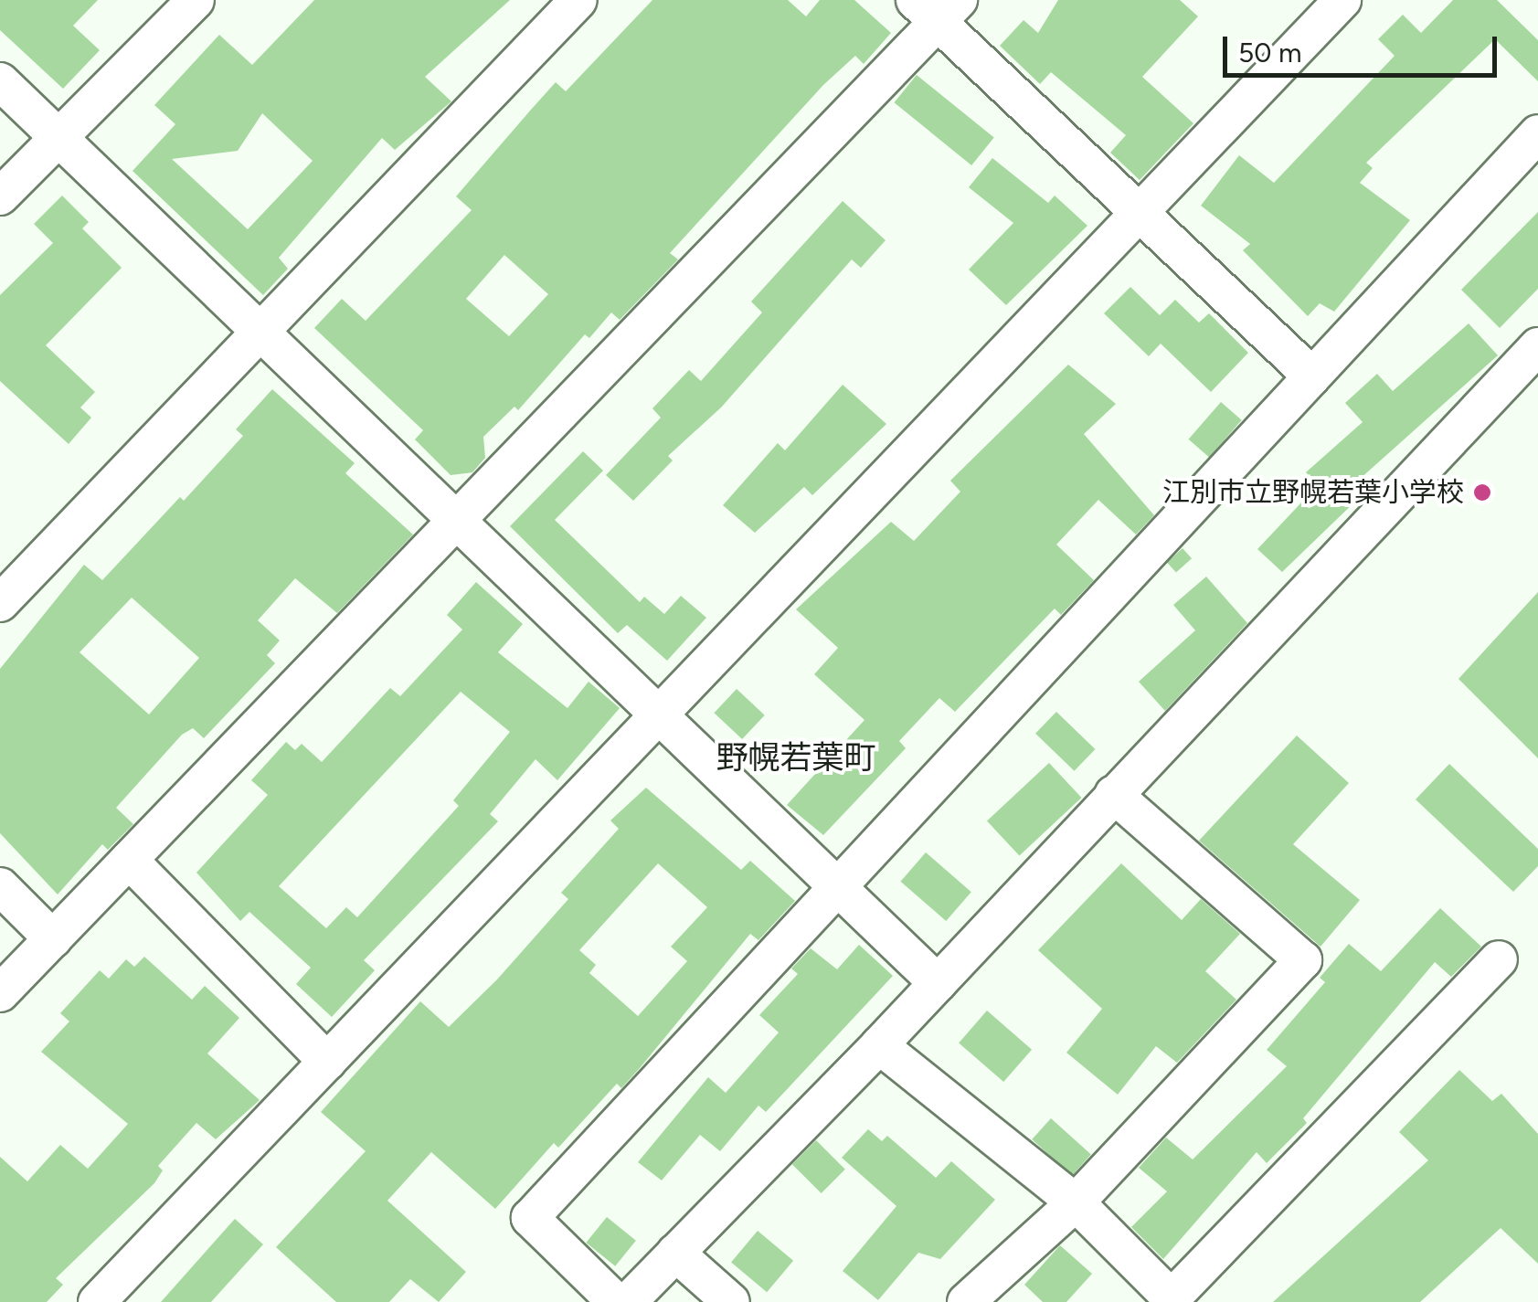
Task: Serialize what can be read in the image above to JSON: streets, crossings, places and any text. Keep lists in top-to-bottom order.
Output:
{
  "districts": ["野幌若葉町"],
  "places": ["江別市立野幌若葉小学校"],
  "scale_bar": "50 m"
}
